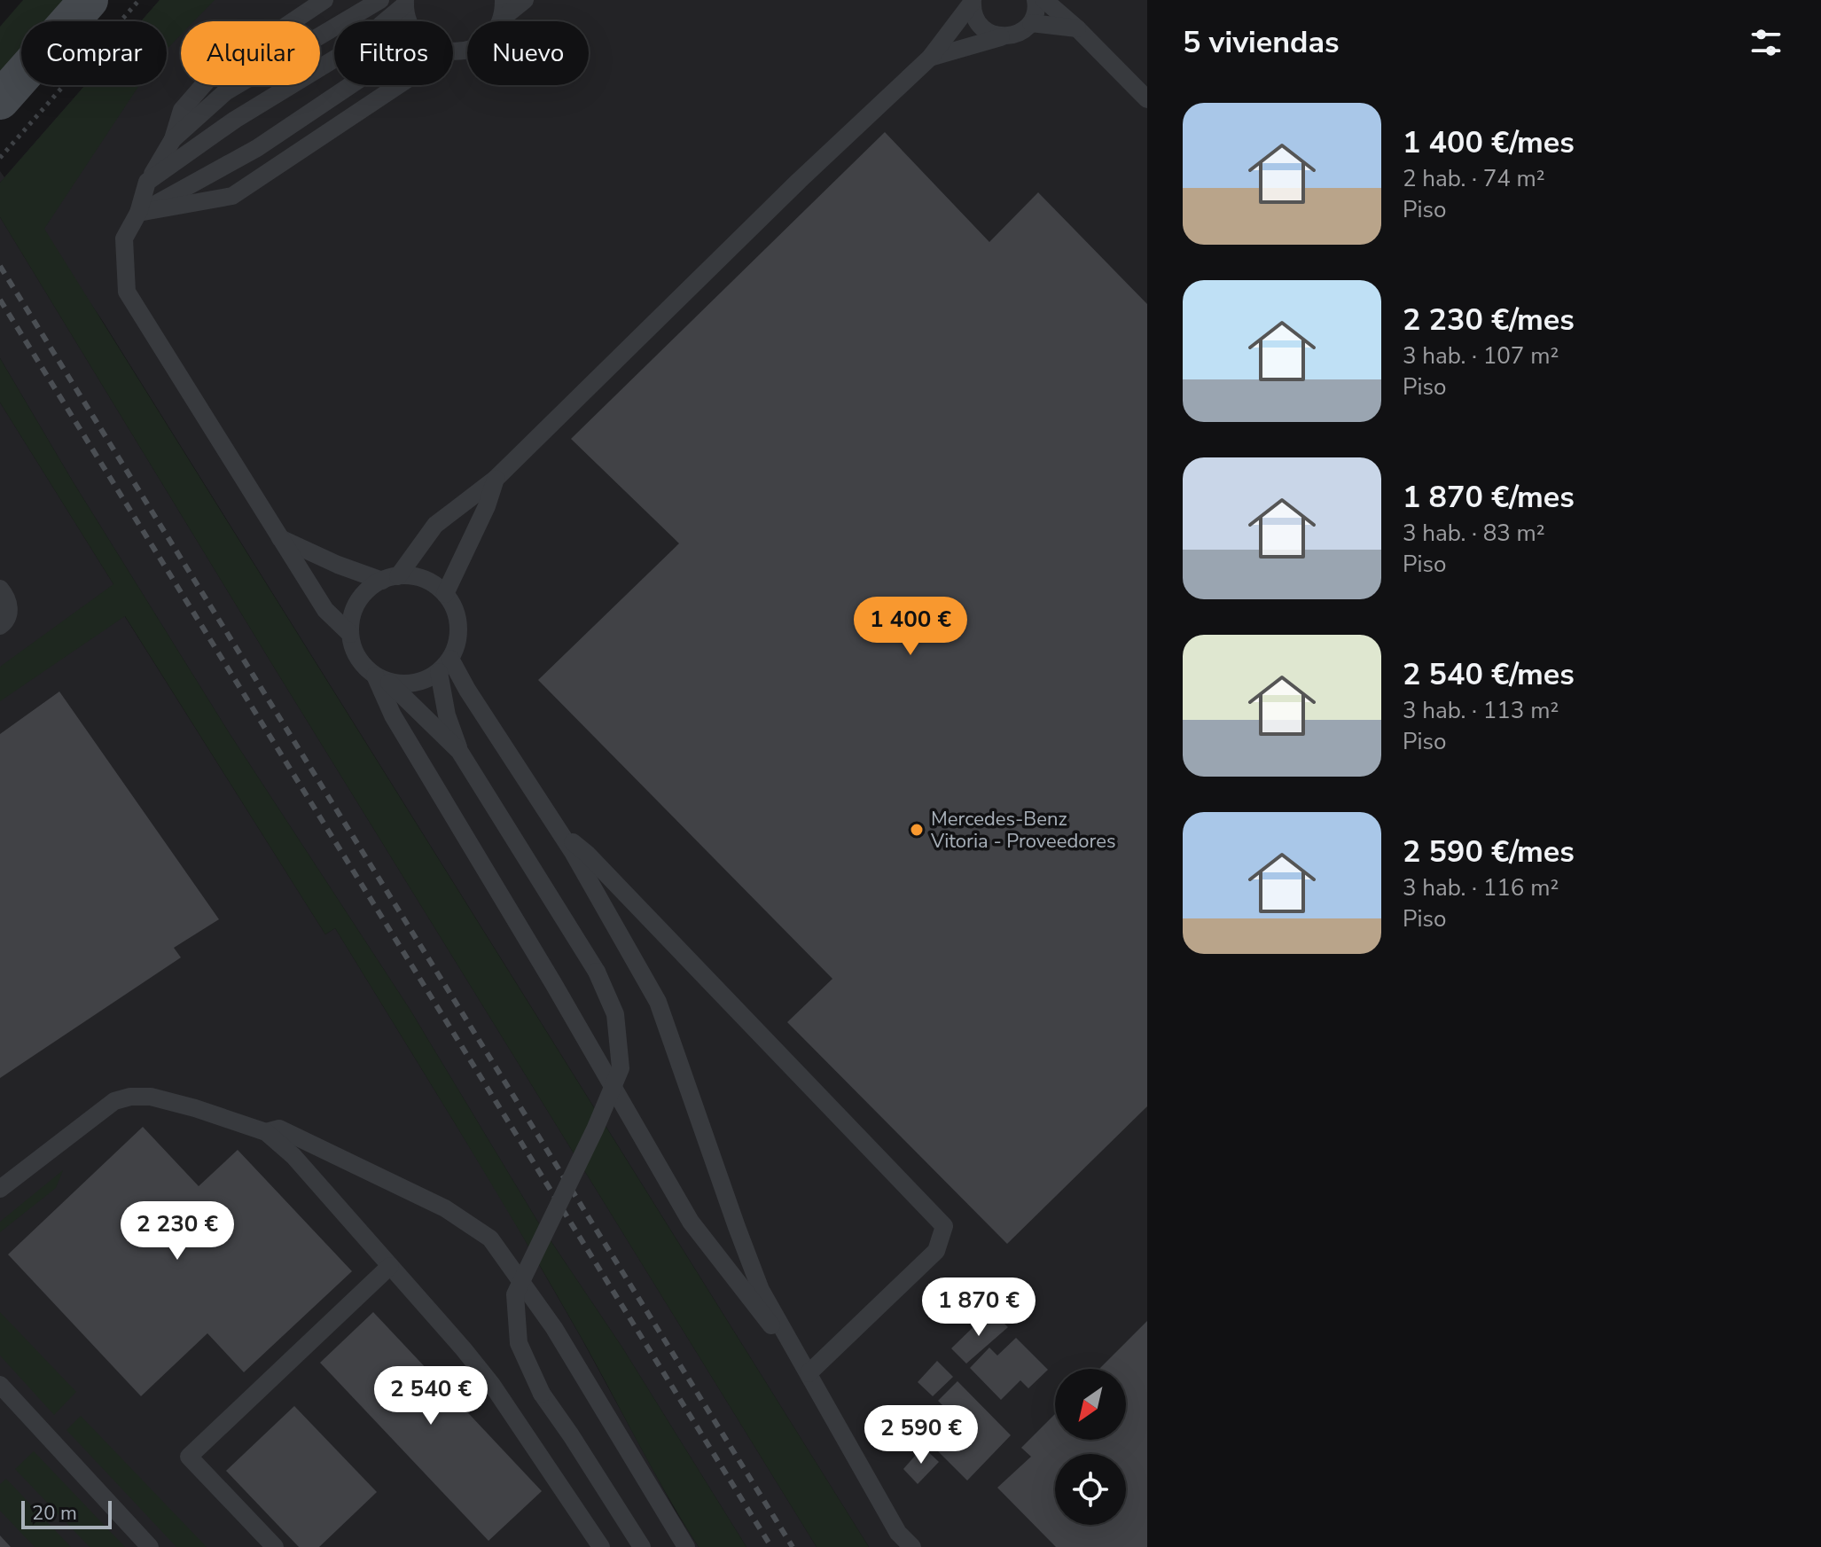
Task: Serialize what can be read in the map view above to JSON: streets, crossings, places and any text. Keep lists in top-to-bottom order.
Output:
{
  "places": ["Mercedes-Benz Vitoria - Proveedores"],
  "scale_bar": "20 m",
  "north": "bottom left",
  "page": {
    "heading": "5 viviendas",
    "chip": [
      "Comprar",
      "Alquilar",
      "Filtros",
      "Nuevo"
    ],
    "list": [
      {
        "name": "1 400 €/mes",
        "note": "2 hab. · 74 m² · Piso"
      },
      {
        "name": "2 230 €/mes",
        "note": "3 hab. · 107 m² · Piso"
      },
      {
        "name": "1 870 €/mes",
        "note": "3 hab. · 83 m² · Piso"
      },
      {
        "name": "2 540 €/mes",
        "note": "3 hab. · 113 m² · Piso"
      },
      {
        "name": "2 590 €/mes",
        "note": "3 hab. · 116 m² · Piso"
      }
    ],
    "price": [
      "1 400 €",
      "2 230 €",
      "1 870 €",
      "2 540 €",
      "2 590 €"
    ],
    "scale": "20 m"
  }
}
